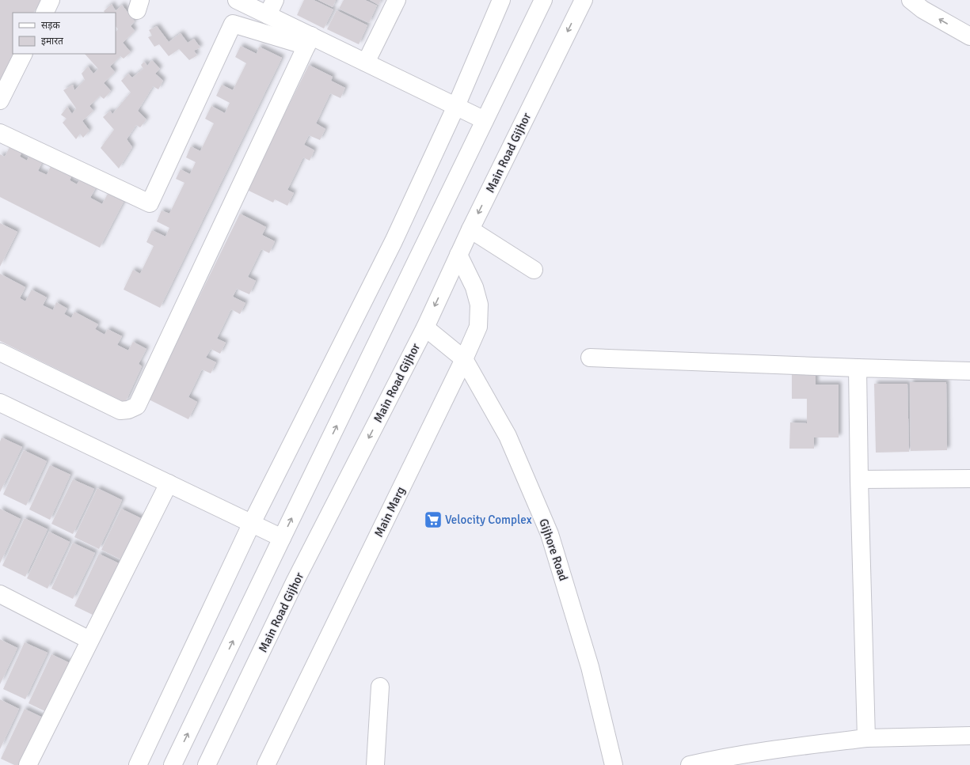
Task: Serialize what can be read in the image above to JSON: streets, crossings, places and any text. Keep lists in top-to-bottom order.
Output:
{
  "streets": {
    "street": ["Main Road Gijhor", "Main Marg", "Gijhore Road"]
  },
  "crossings": [
    ["Main Road Gijhor", "Main Marg"],
    ["Main Road Gijhor", "Gijhore Road"],
    ["Main Marg", "Gijhore Road"]
  ],
  "places": {
    "supermarket": ["Velocity Complex"]
  },
  "legend": ["सड़क", "इमारत"]
}
